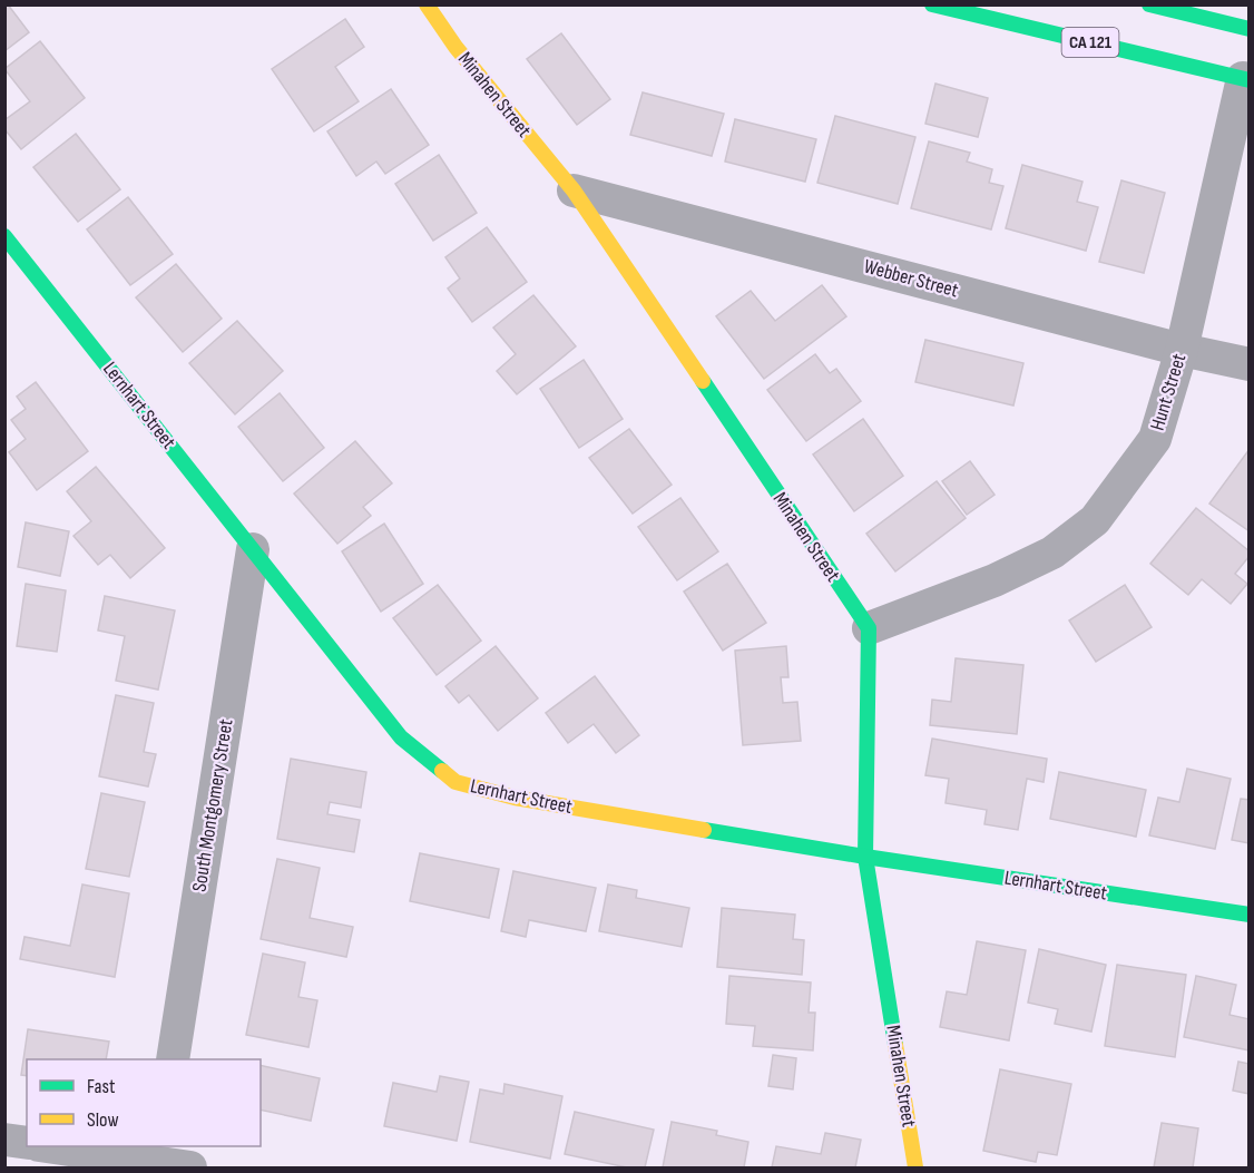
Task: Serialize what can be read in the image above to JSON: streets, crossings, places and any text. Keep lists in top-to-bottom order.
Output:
{
  "streets": {
    "street": [
      "CA 121",
      "Minahen Street",
      "Webber Street",
      "Hunt Street",
      "Lernhart Street",
      "South Montgomery Street"
    ]
  },
  "crossings": [
    ["CA 121", "Hunt Street"],
    ["Minahen Street", "Webber Street"],
    ["Minahen Street", "Hunt Street"],
    ["Minahen Street", "Lernhart Street"],
    ["Webber Street", "Hunt Street"],
    ["Lernhart Street", "South Montgomery Street"]
  ],
  "legend": ["Fast", "Slow"]
}
